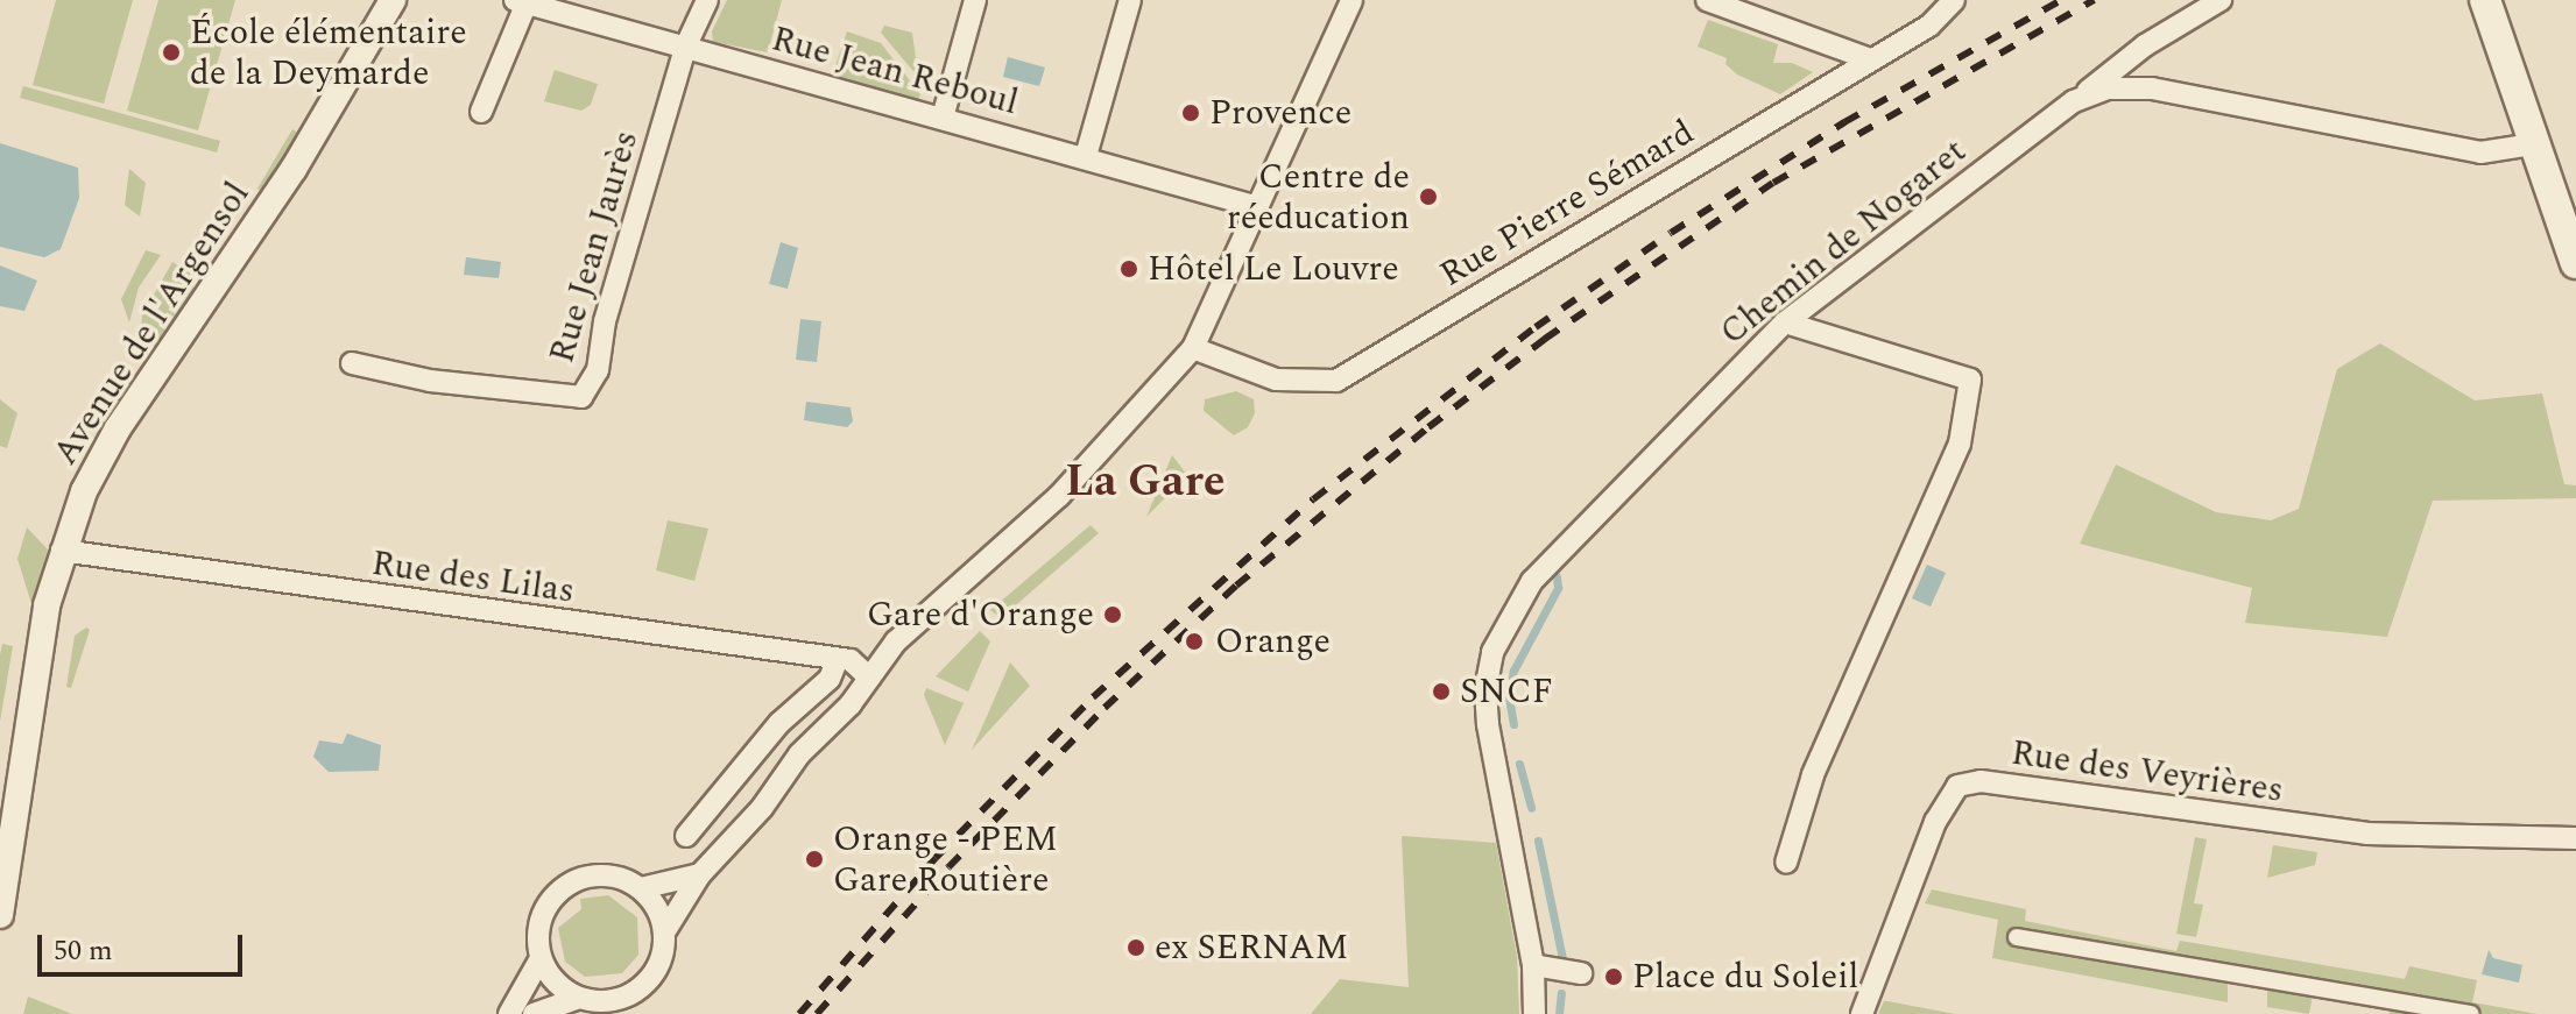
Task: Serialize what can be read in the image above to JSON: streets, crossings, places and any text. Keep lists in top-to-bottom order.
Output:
{
  "streets": {
    "street": [
      "Rue Jean Reboul",
      "Rue Pierre Sémard",
      "Chemin de Nogaret",
      "Rue Jean Jaurès",
      "Avenue de l'Argensol",
      "Rue des Lilas",
      "Rue des Veyrières"
    ]
  },
  "crossings": [
    ["Rue Jean Reboul", "Rue Jean Jaurès"],
    ["Avenue de l'Argensol", "Rue des Lilas"]
  ],
  "districts": ["La Gare"],
  "places": [
    "École élémentaire de la Deymarde",
    "Provence",
    "Centre de réeducation",
    "Hôtel Le Louvre",
    "Gare d'Orange",
    "Orange",
    "SNCF",
    "Orange - PEM Gare Routière",
    "ex SERNAM",
    "Place du Soleil"
  ],
  "scale_bar": "50 m"
}
